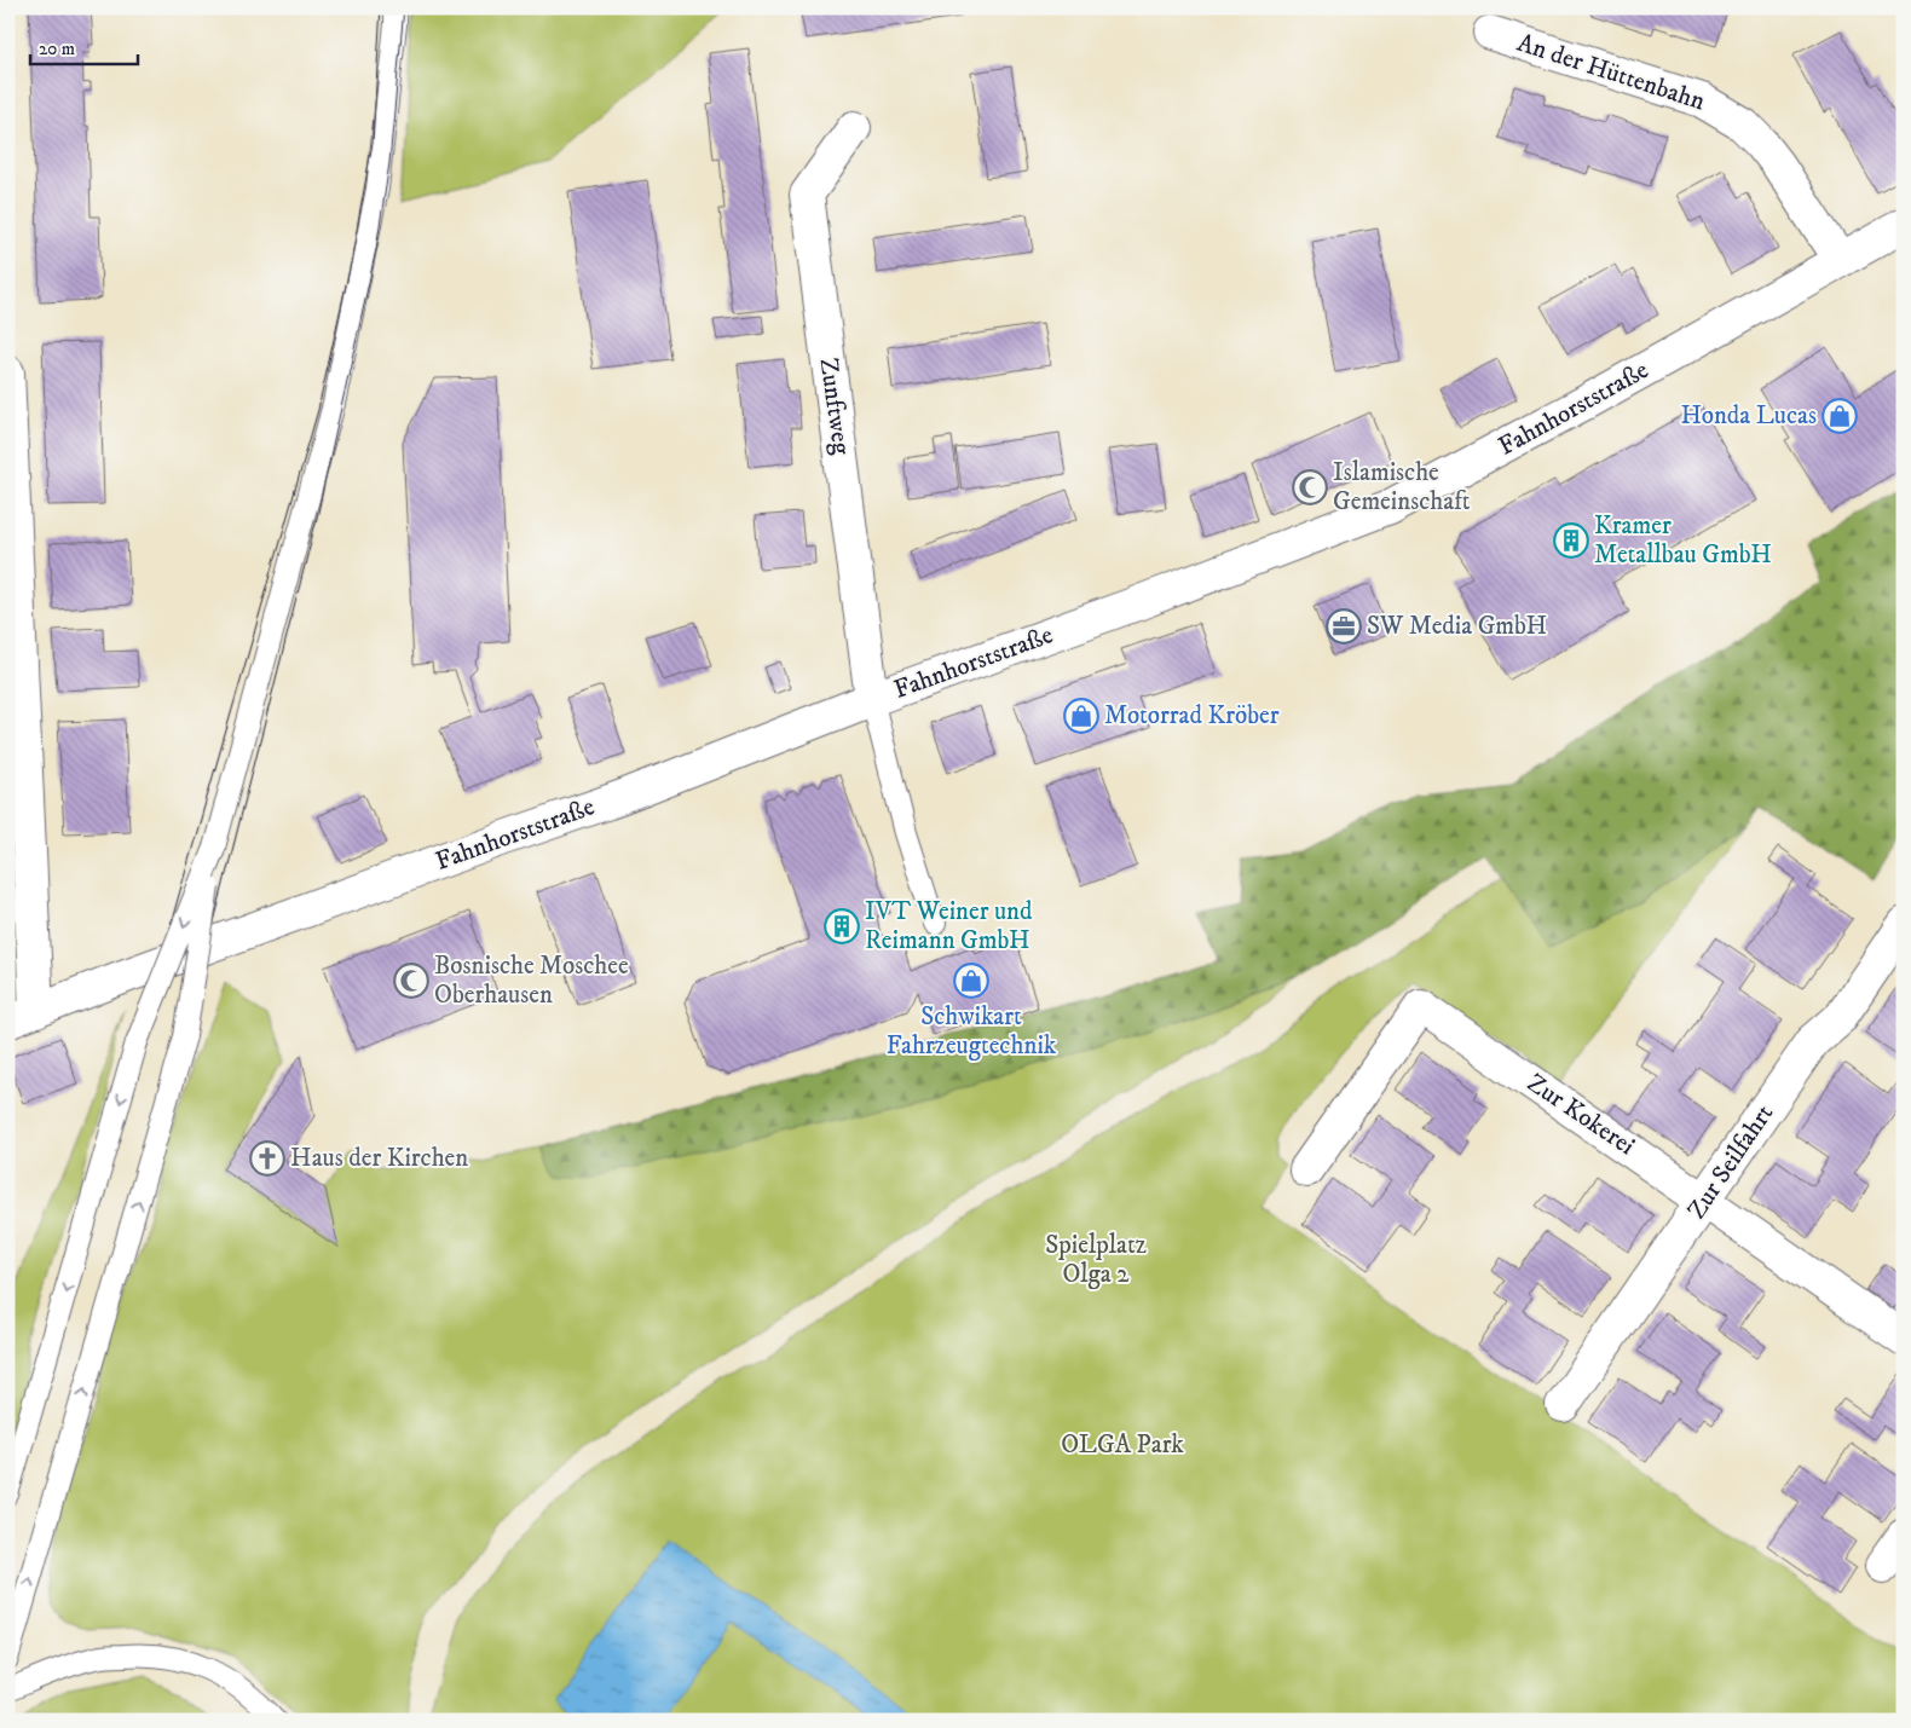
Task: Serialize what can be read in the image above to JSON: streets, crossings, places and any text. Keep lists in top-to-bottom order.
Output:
{
  "streets": {
    "street": [
      "An der Hüttenbahn",
      "Zunftweg",
      "Fahnhorststraße",
      "Zur Kokerei",
      "Zur Seilfahrt"
    ]
  },
  "crossings": [
    ["An der Hüttenbahn", "Fahnhorststraße"],
    ["Zunftweg", "Fahnhorststraße"],
    ["Zur Kokerei", "Zur Seilfahrt"]
  ],
  "parks": ["Spielplatz Olga 2", "OLGA Park"],
  "places": {
    "shop": ["Honda Lucas", "Motorrad Kröber", "Schwikart Fahrzeugtechnik"],
    "mosque": ["Islamische Gemeinschaft", "Bosnische Moschee Oberhausen"],
    "building": ["Kramer Metallbau GmbH", "IVT Weiner und Reimann GmbH"],
    "office": ["SW Media GmbH"],
    "church": ["Haus der Kirchen"]
  },
  "scale_bar": "20 m"
}
